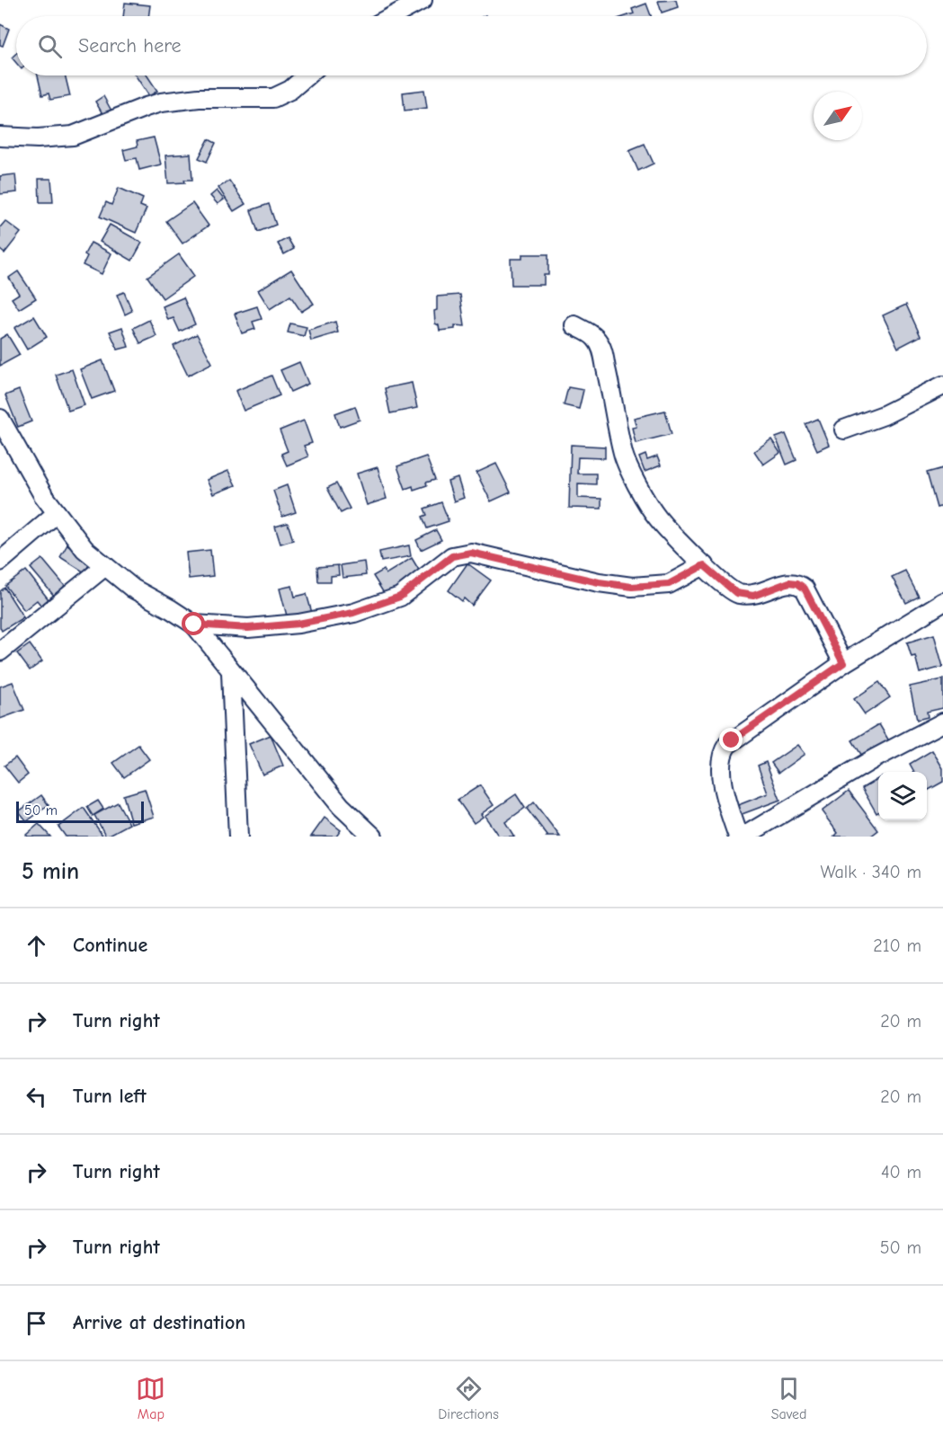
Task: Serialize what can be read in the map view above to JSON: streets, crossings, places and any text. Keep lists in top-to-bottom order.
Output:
{
  "scale_bar": "50 m",
  "north": "top right",
  "page": {
    "search": "Search here",
    "scale": "50 m",
    "heading": ["5 min", "Walk · 340 m"],
    "list": [
      ["Continue", "210 m"],
      ["Turn right", "20 m"],
      ["Turn left", "20 m"],
      ["Turn right", "40 m"],
      ["Turn right", "50 m"],
      "Arrive at destination"
    ],
    "nav": ["Map", "Directions", "Saved"]
  }
}
